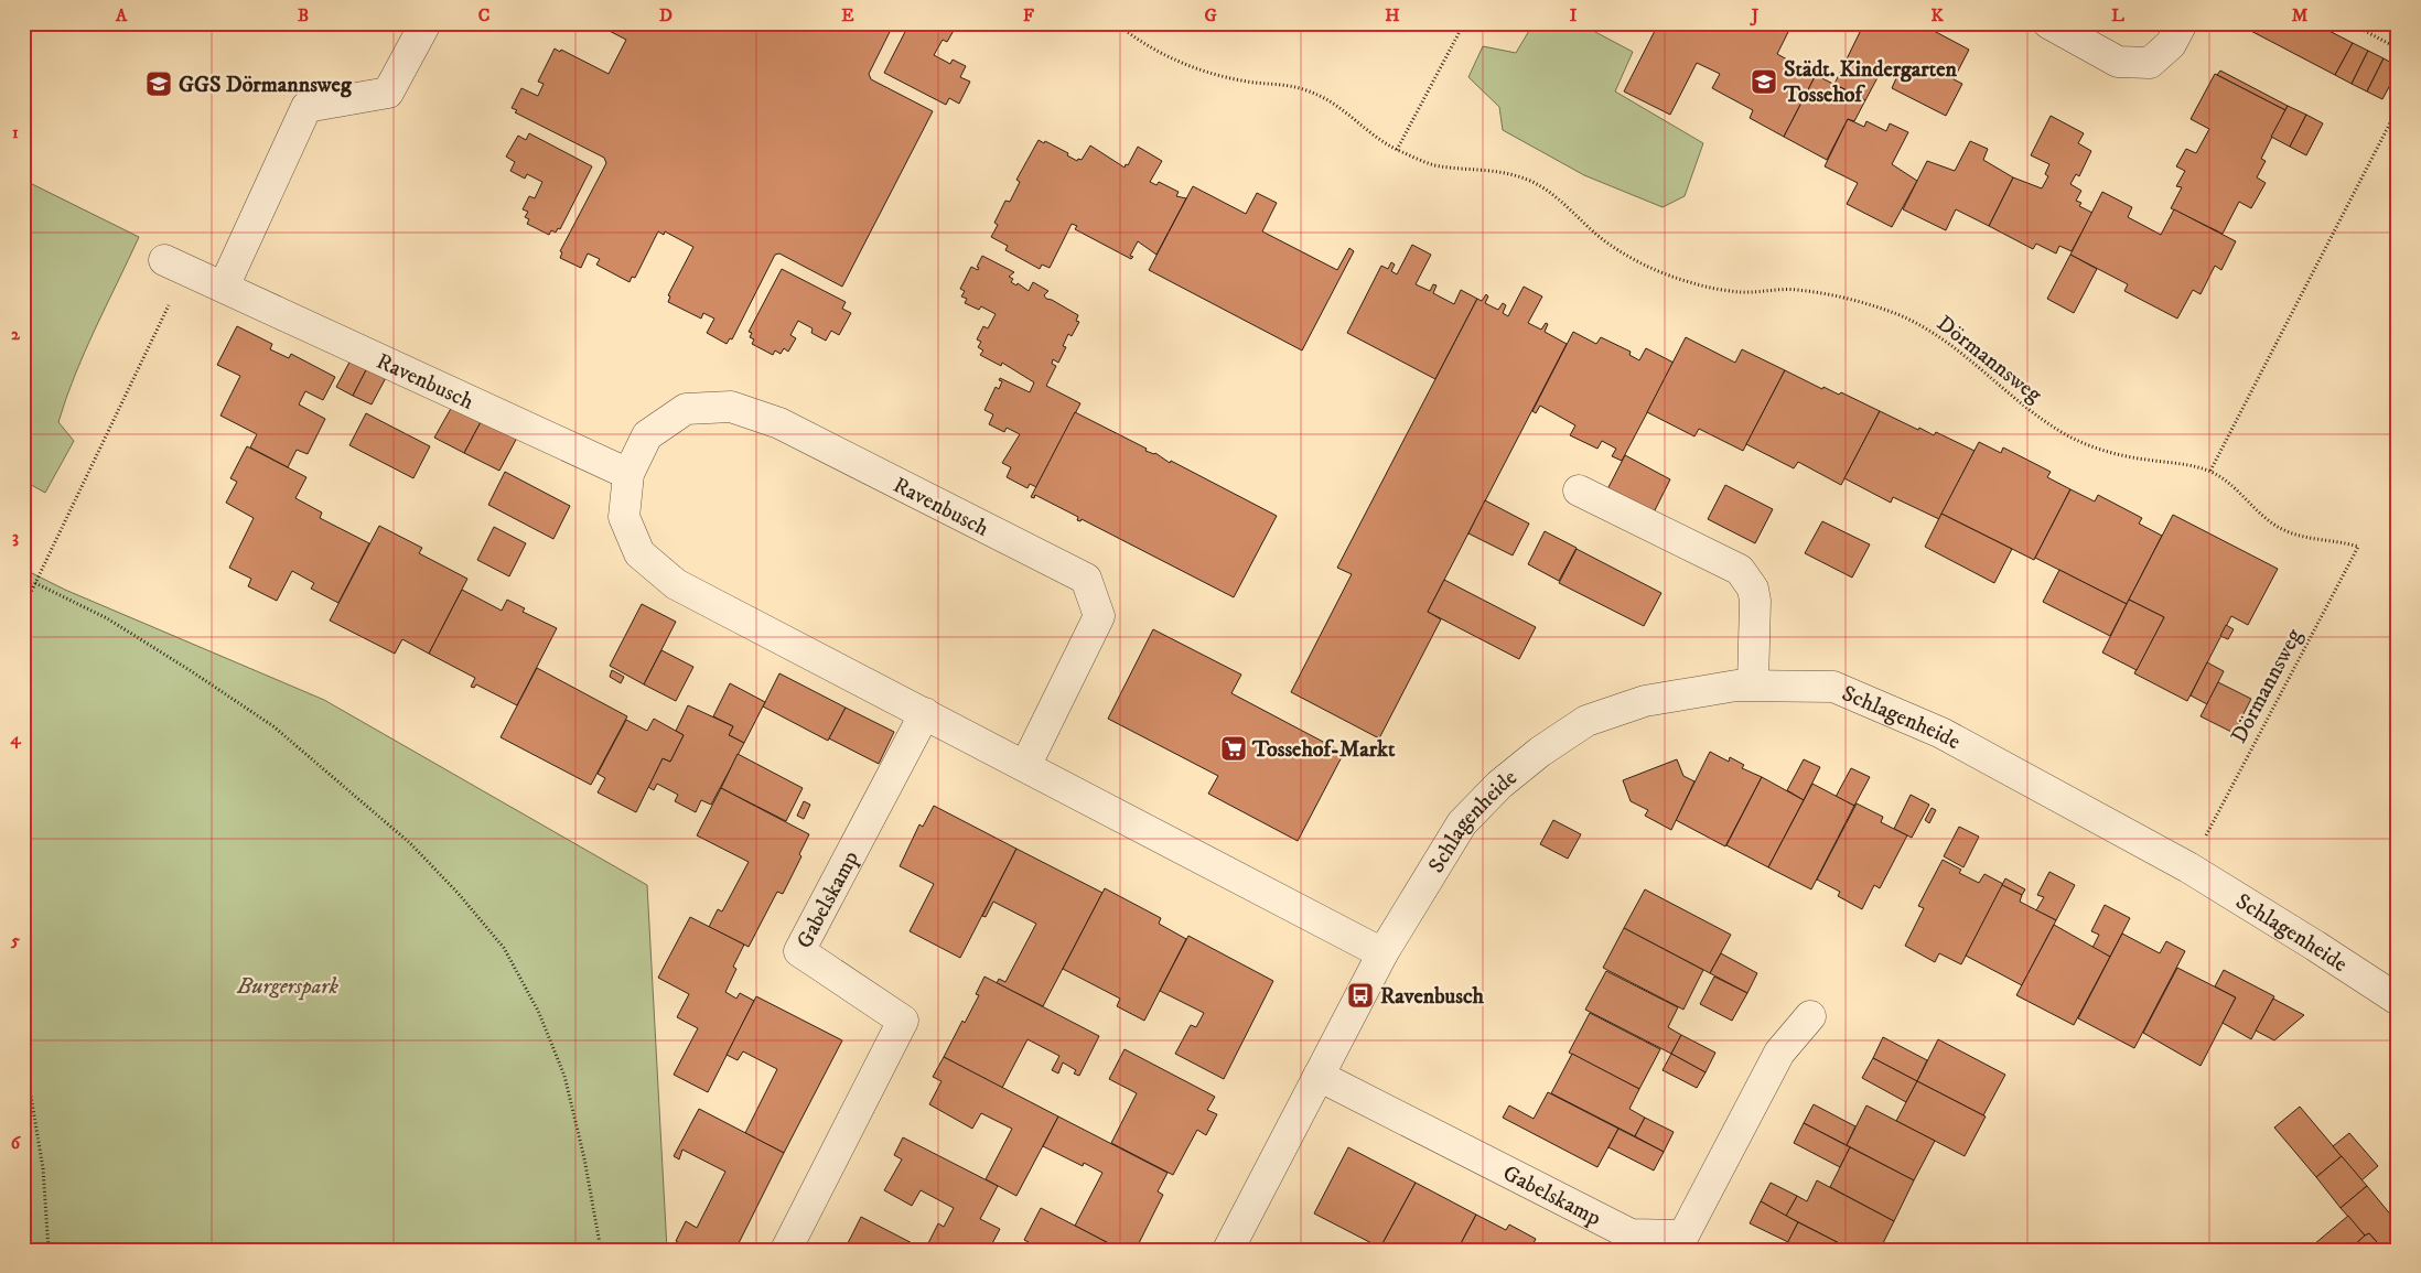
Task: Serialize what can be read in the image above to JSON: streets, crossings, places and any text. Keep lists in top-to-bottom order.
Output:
{
  "streets": {
    "street": ["Ravenbusch", "Schlagenheide", "Gabelskamp"],
    "path": ["Dörmannsweg"]
  },
  "crossings": [
    ["Dörmannsweg", "Schlagenheide"],
    ["Ravenbusch", "Schlagenheide"],
    ["Ravenbusch", "Gabelskamp"]
  ],
  "parks": ["Burgerspark"],
  "places": {
    "school or university": ["Städt. Kindergarten Tossehof", "GGS Dörmannsweg"],
    "supermarket": ["Tossehof-Markt"],
    "bus stop": ["Ravenbusch"]
  },
  "grid": {
    "columns": [
      "A",
      "B",
      "C",
      "D",
      "E",
      "F",
      "G",
      "H",
      "I",
      "J",
      "K",
      "L",
      "M"
    ],
    "rows": [
      "1",
      "2",
      "3",
      "4",
      "5",
      "6"
    ]
  }
}
